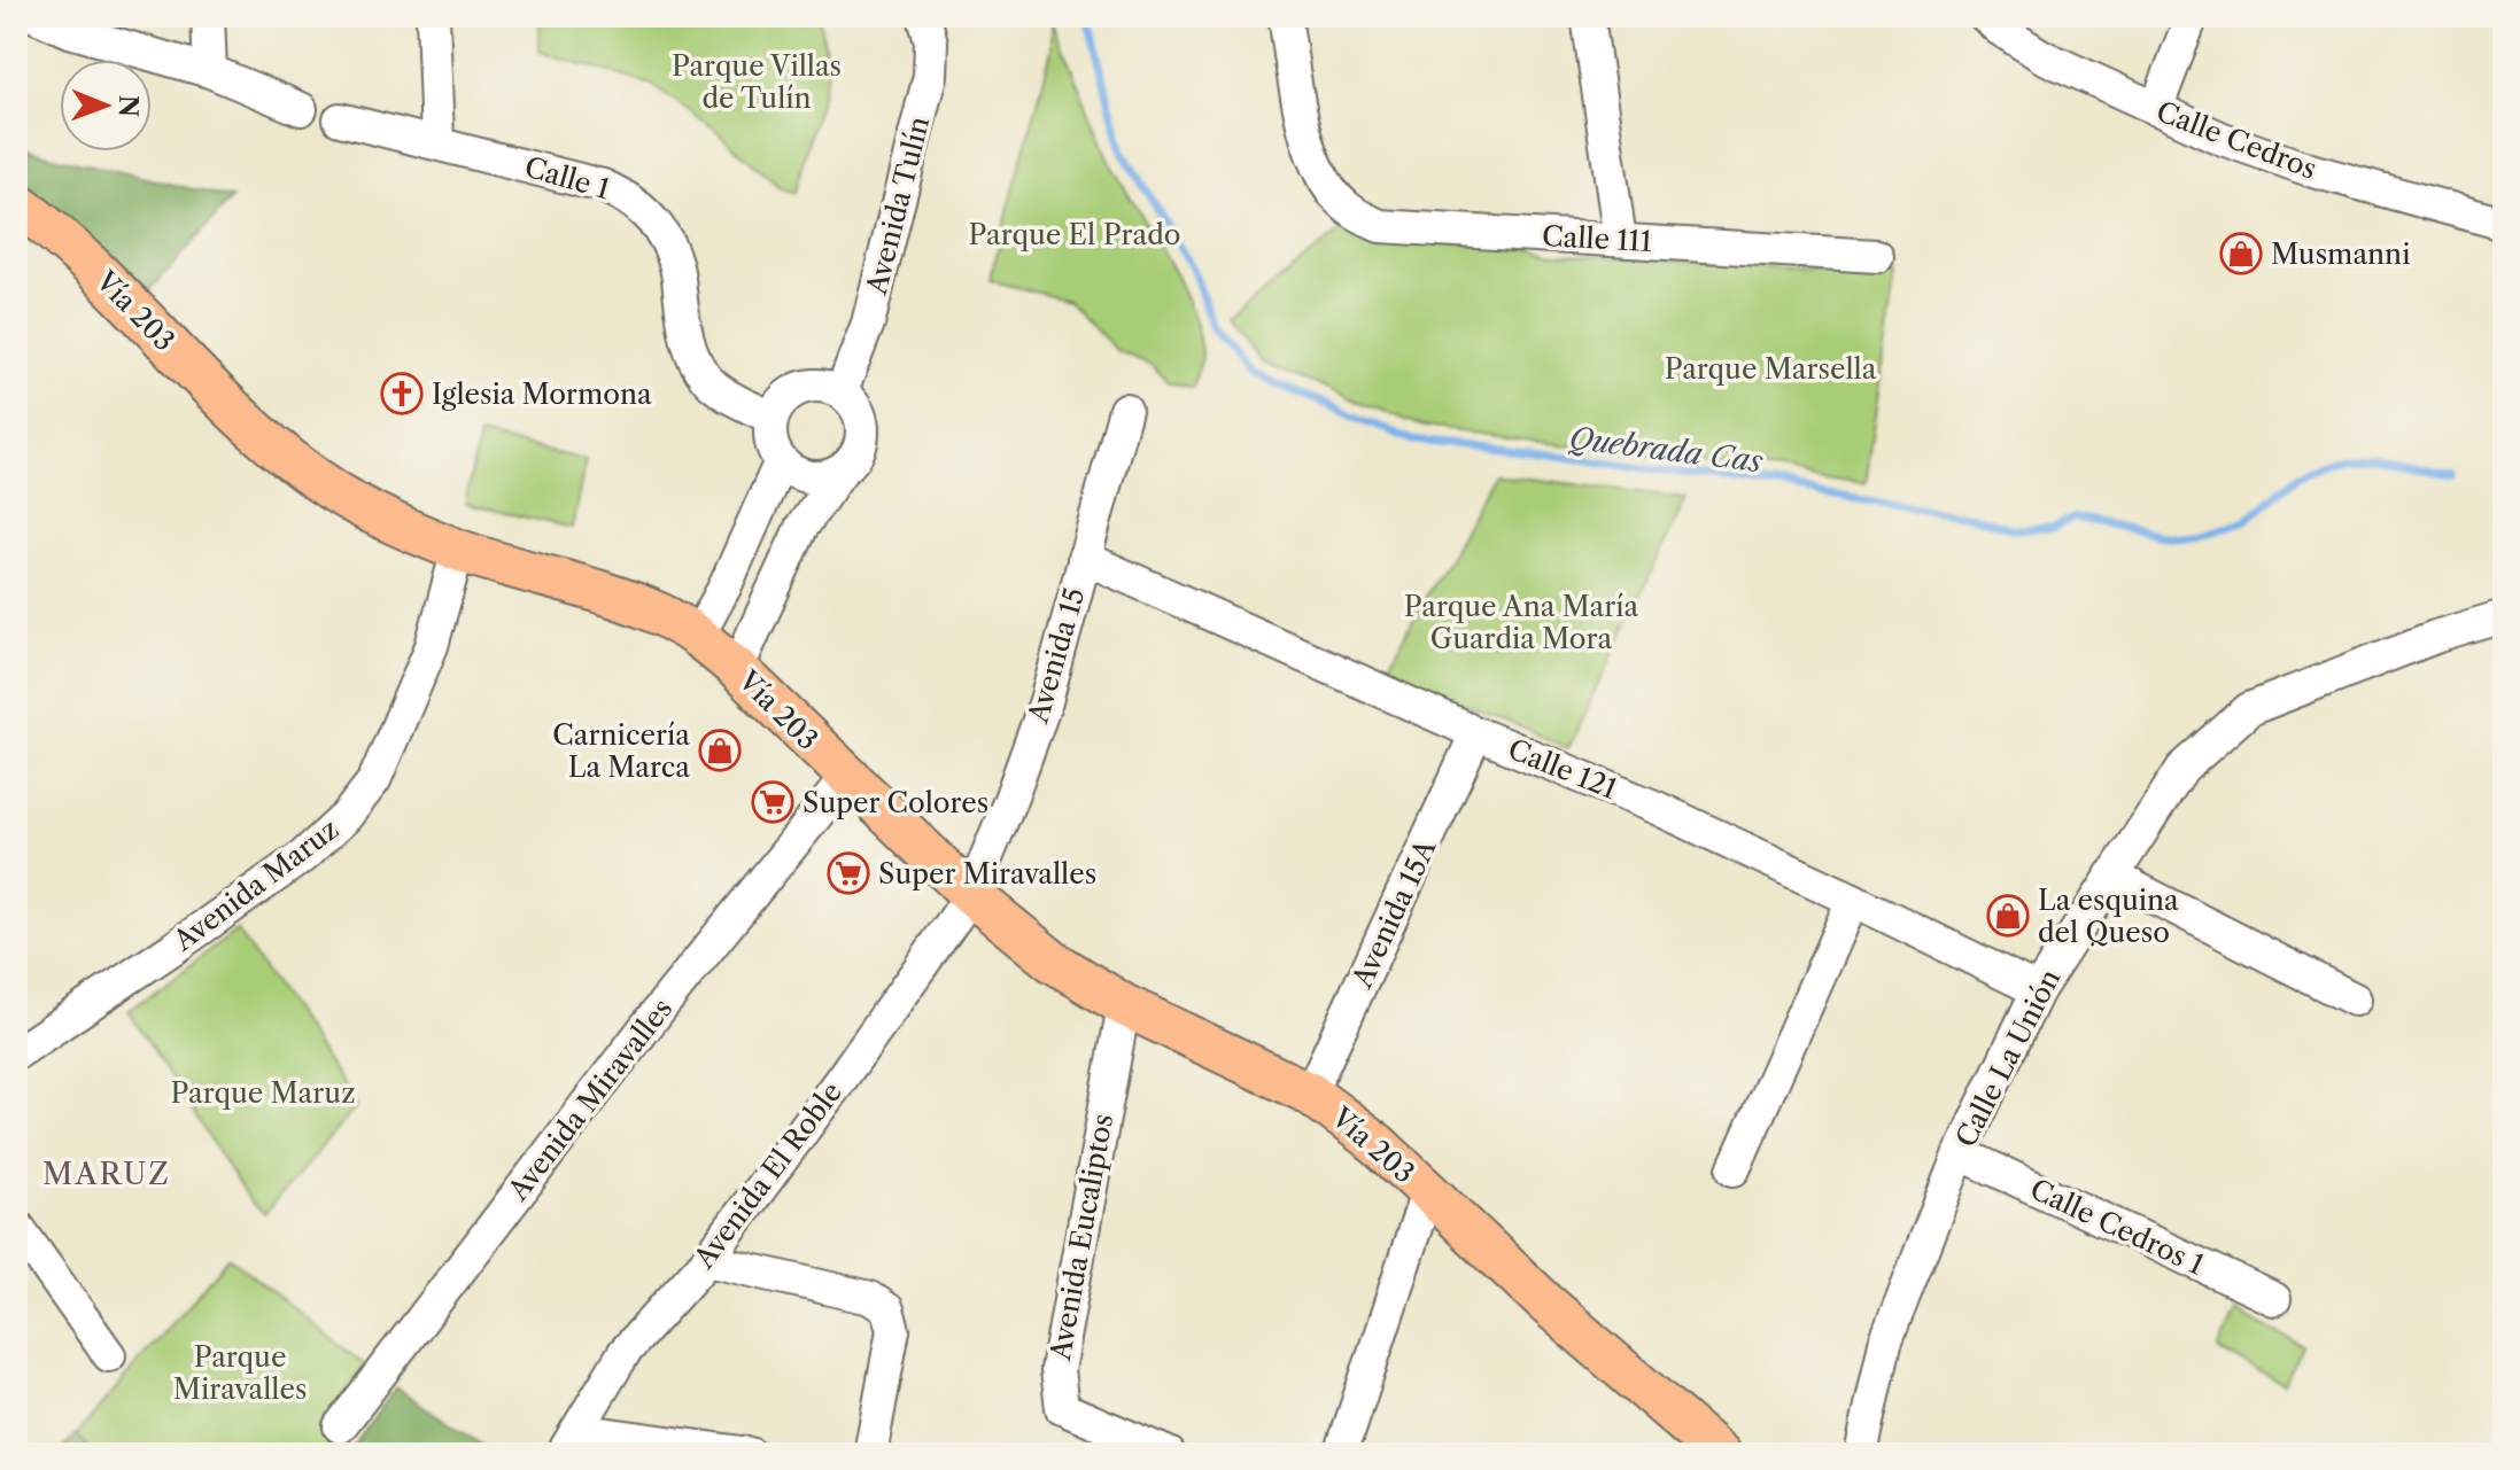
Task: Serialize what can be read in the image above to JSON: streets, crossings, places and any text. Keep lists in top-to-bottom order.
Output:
{
  "streets": {
    "main road": ["Vía 203"],
    "street": [
      "Calle Cedros",
      "Calle 1",
      "Avenida Tulín",
      "Calle 111",
      "Avenida 15",
      "Calle 121",
      "Avenida Maruz",
      "Avenida 15A",
      "Calle La Unión",
      "Avenida Miravalles",
      "Avenida El Roble",
      "Calle Cedros 1",
      "Avenida Eucaliptos"
    ]
  },
  "crossings": [
    ["Calle 1", "Avenida Tulín"],
    ["Vía 203", "Avenida 15"],
    ["Vía 203", "Avenida Maruz"],
    ["Vía 203", "Avenida 15A"],
    ["Vía 203", "Avenida Miravalles"],
    ["Vía 203", "Avenida El Roble"],
    ["Vía 203", "Avenida Eucaliptos"],
    ["Avenida 15", "Calle 121"],
    ["Avenida 15", "Avenida El Roble"],
    ["Calle 121", "Avenida 15A"],
    ["Calle 121", "Calle La Unión"],
    ["Calle La Unión", "Calle Cedros 1"]
  ],
  "districts": ["MARUZ"],
  "water": ["Quebrada Cas"],
  "parks": [
    "Parque Villas de Tulín",
    "Parque El Prado",
    "Parque Marsella",
    "Parque Ana María Guardia Mora",
    "Parque Maruz",
    "Parque Miravalles"
  ],
  "places": {
    "shop": ["Musmanni", "Carnicería La Marca", "La esquina del Queso"],
    "church": ["Iglesia Mormona"],
    "supermarket": ["Super Colores", "Super Miravalles"]
  },
  "north": "right"
}
